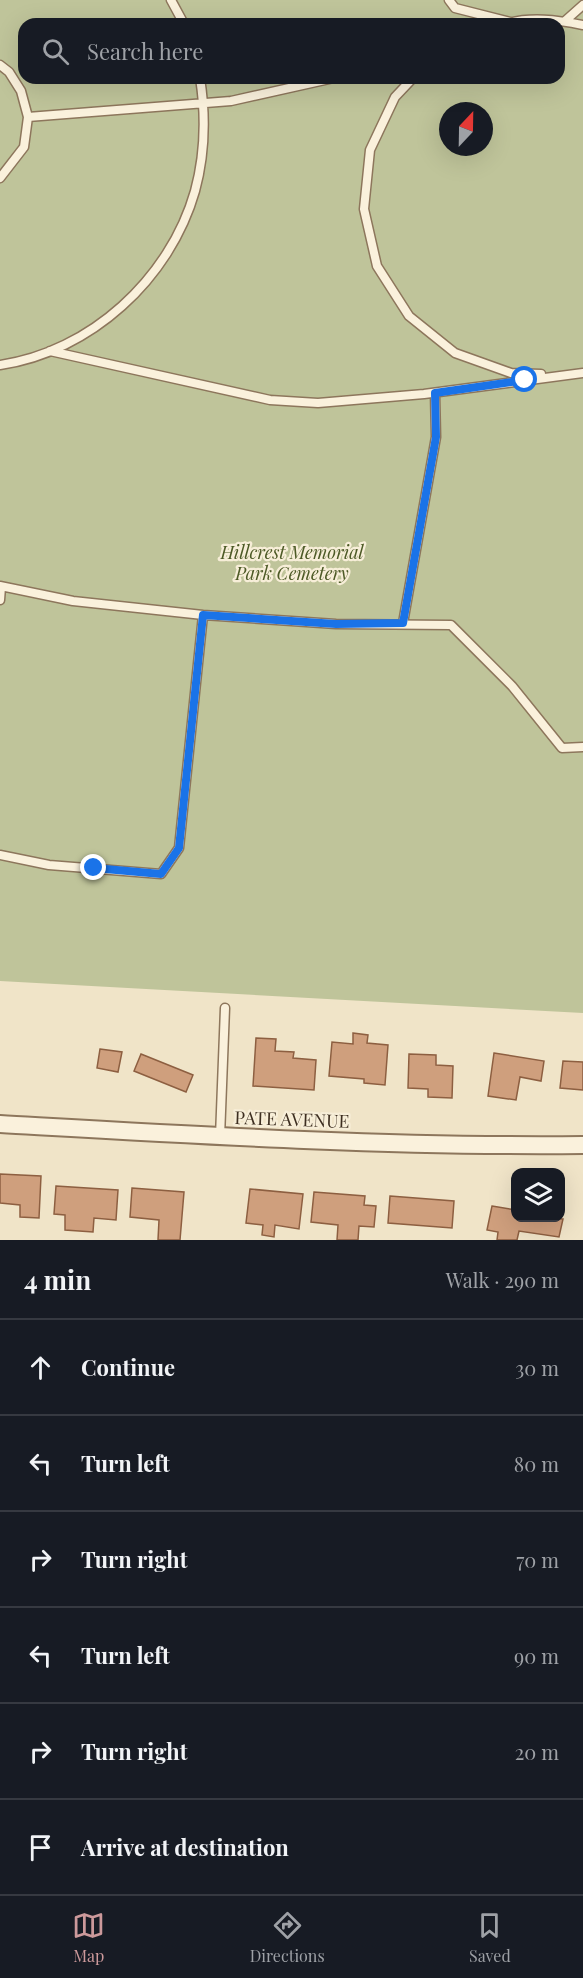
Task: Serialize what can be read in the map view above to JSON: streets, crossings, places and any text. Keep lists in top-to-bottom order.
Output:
{
  "streets": {
    "street": ["PATE AVENUE"]
  },
  "parks": ["Hillcrest Memorial Park Cemetery"],
  "north": "top",
  "page": {
    "search": "Search here",
    "heading": ["4 min", "Walk · 290 m"],
    "list": [
      ["Continue", "30 m"],
      ["Turn left", "80 m"],
      ["Turn right", "70 m"],
      ["Turn left", "90 m"],
      ["Turn right", "20 m"],
      "Arrive at destination"
    ],
    "nav": ["Map", "Directions", "Saved"]
  }
}
